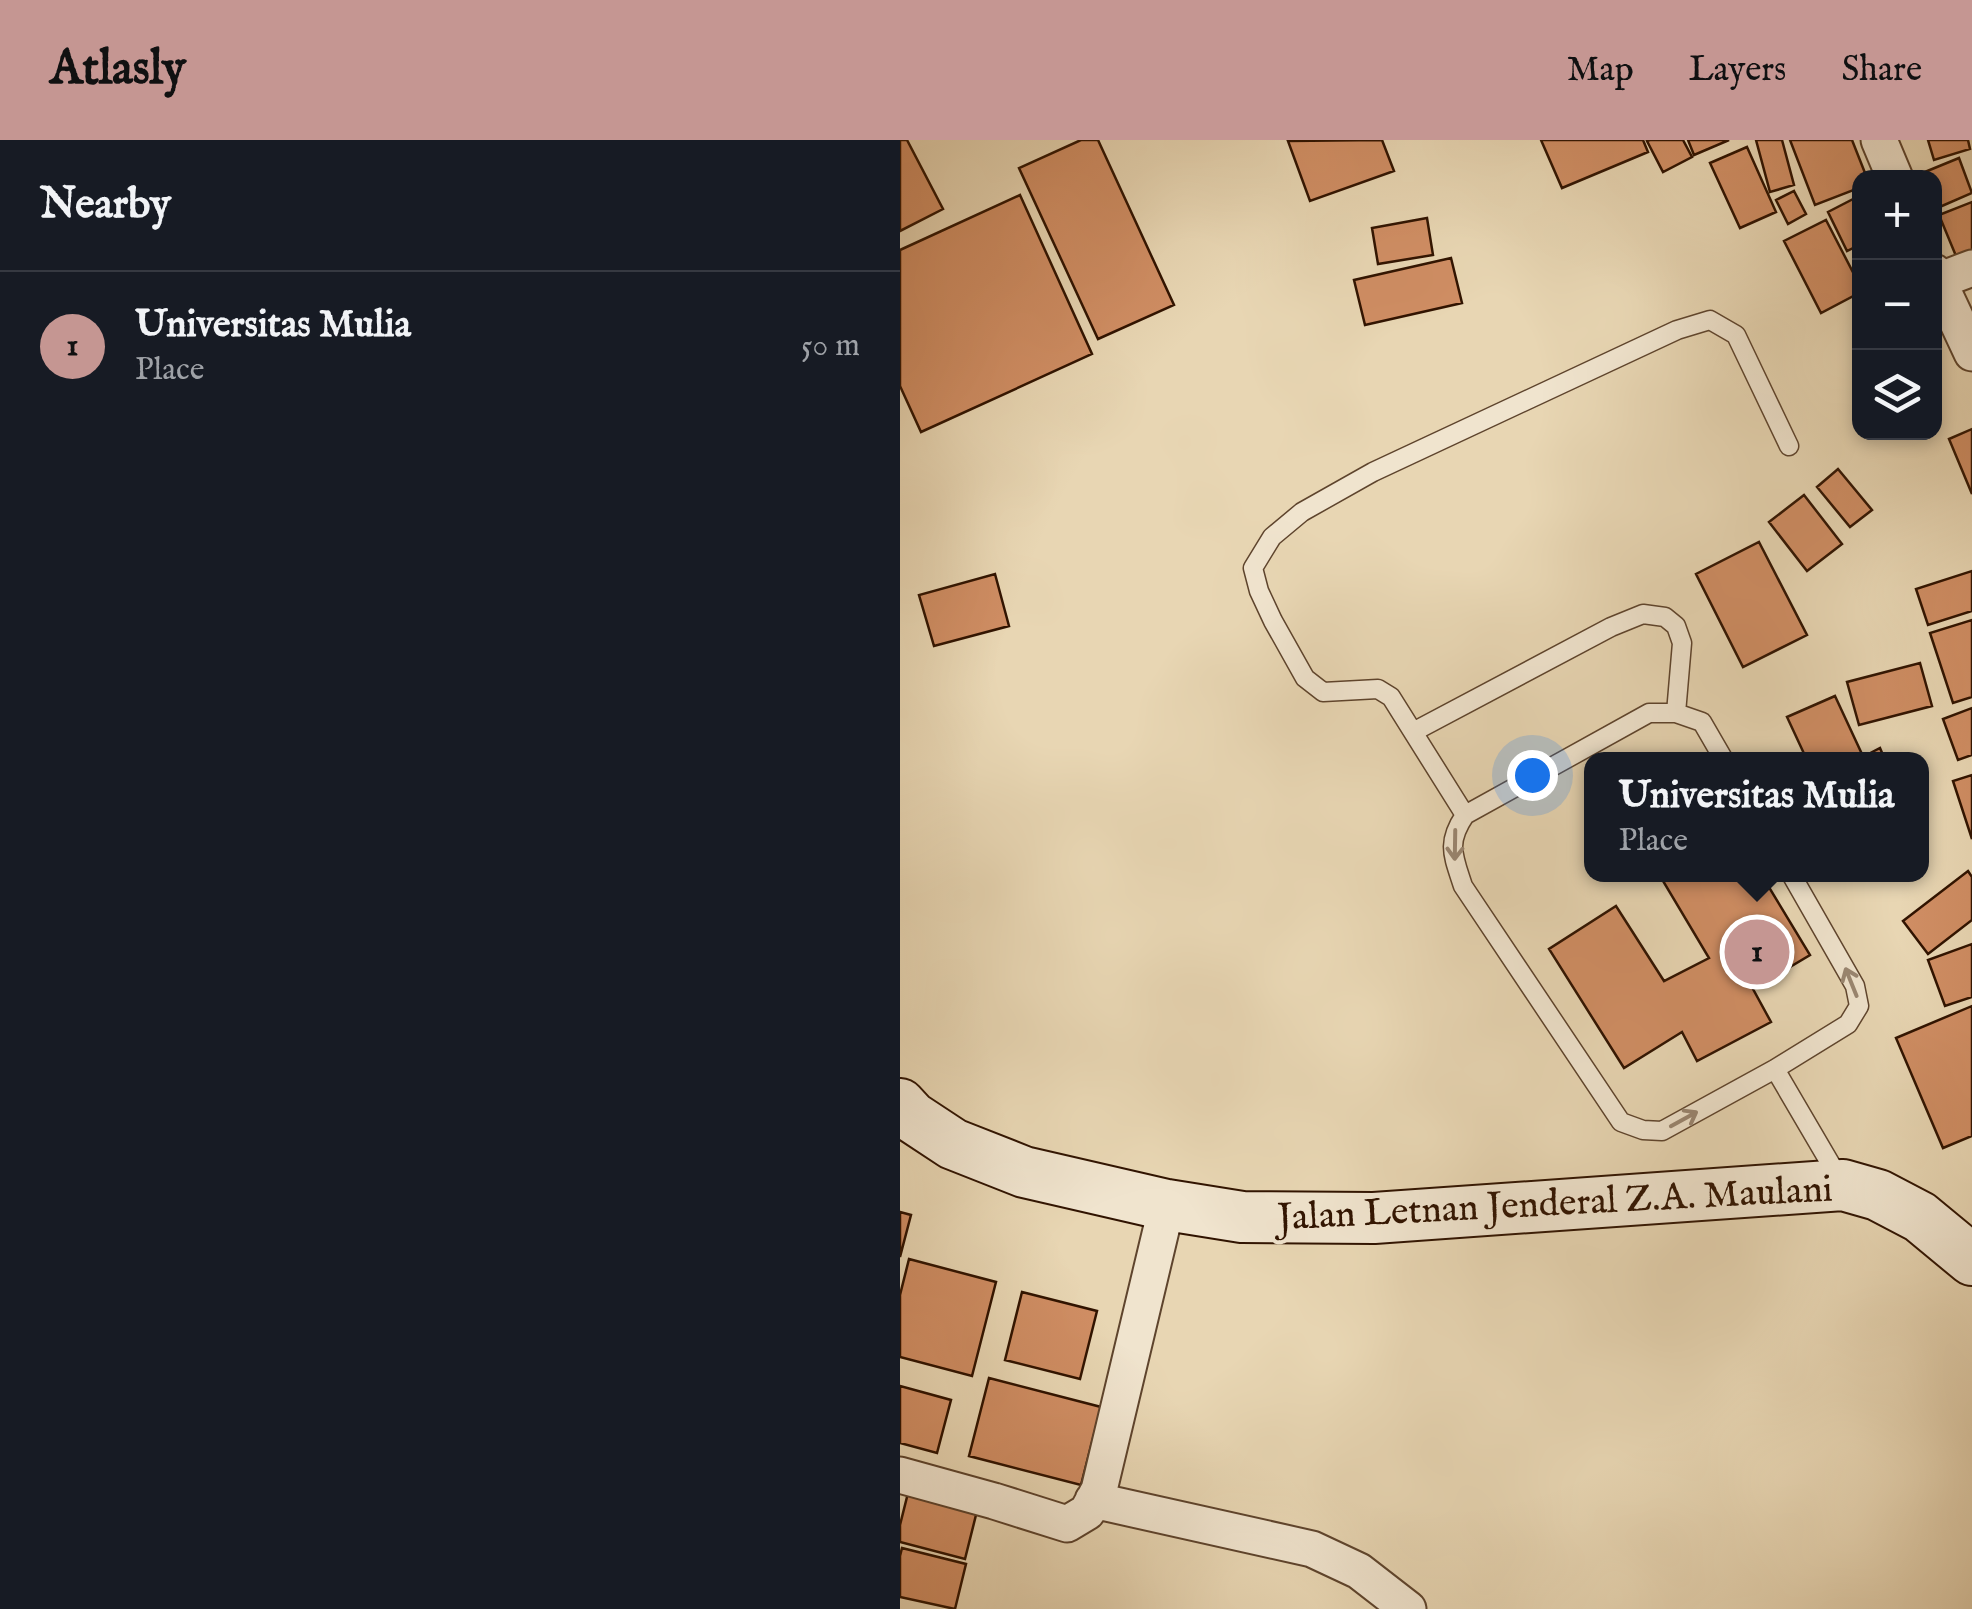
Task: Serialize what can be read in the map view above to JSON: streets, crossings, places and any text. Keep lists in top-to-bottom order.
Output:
{
  "streets": {
    "street": ["Jalan Letnan Jenderal Z.A. Maulani"]
  },
  "page": {
    "header": "Atlasly",
    "nav": ["Map", "Layers", "Share"],
    "heading": "Nearby",
    "map_buttons": ["+", "−"],
    "list": [
      {
        "mark": "1",
        "name": "Universitas Mulia",
        "note": "Place",
        "value": "50 m"
      }
    ],
    "popup": ["Universitas Mulia", "Place"],
    "pins": "1"
  }
}
